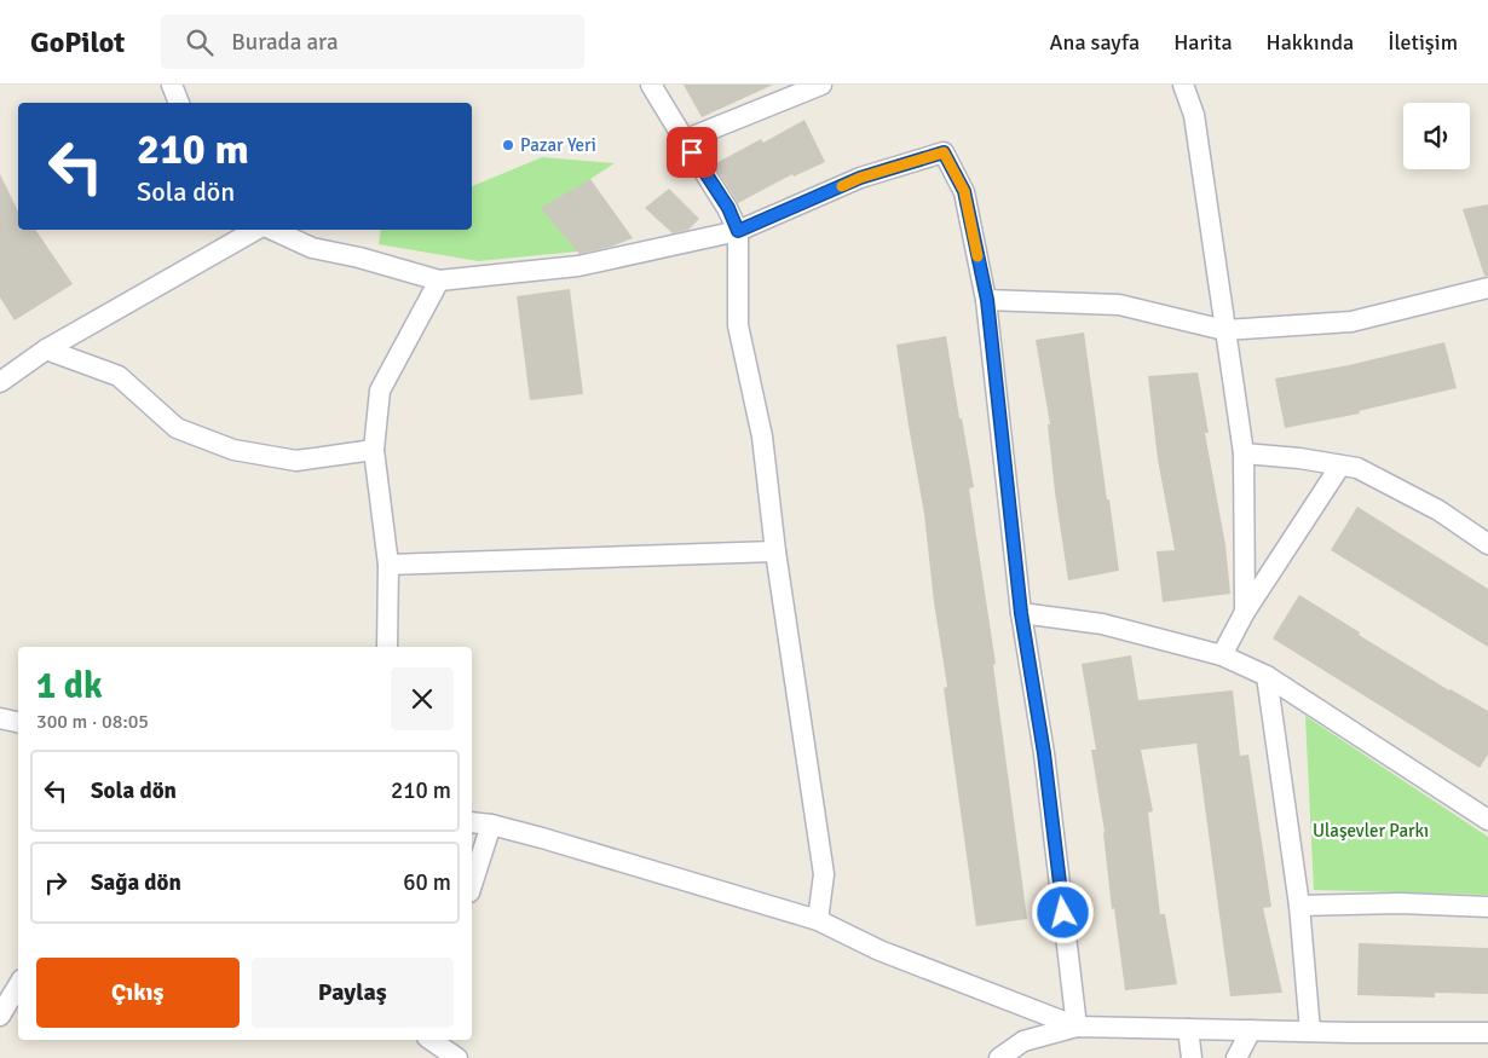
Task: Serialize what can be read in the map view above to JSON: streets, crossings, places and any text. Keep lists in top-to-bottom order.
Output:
{
  "parks": ["Ulaşevler Parkı"],
  "places": ["Pazar Yeri"],
  "page": {
    "header": "GoPilot",
    "search": "Burada ara",
    "nav": [
      "Ana sayfa",
      "Harita",
      "Hakkında",
      "İletişim"
    ],
    "turn": ["210 m", "Sola dön"],
    "heading": ["1 dk", "300 m · 08:05"],
    "list": [
      {
        "name": "Sola dön",
        "value": "210 m"
      },
      {
        "name": "Sağa dön",
        "value": "60 m"
      }
    ],
    "buttons": ["Çıkış", "Paylaş"]
  }
}
